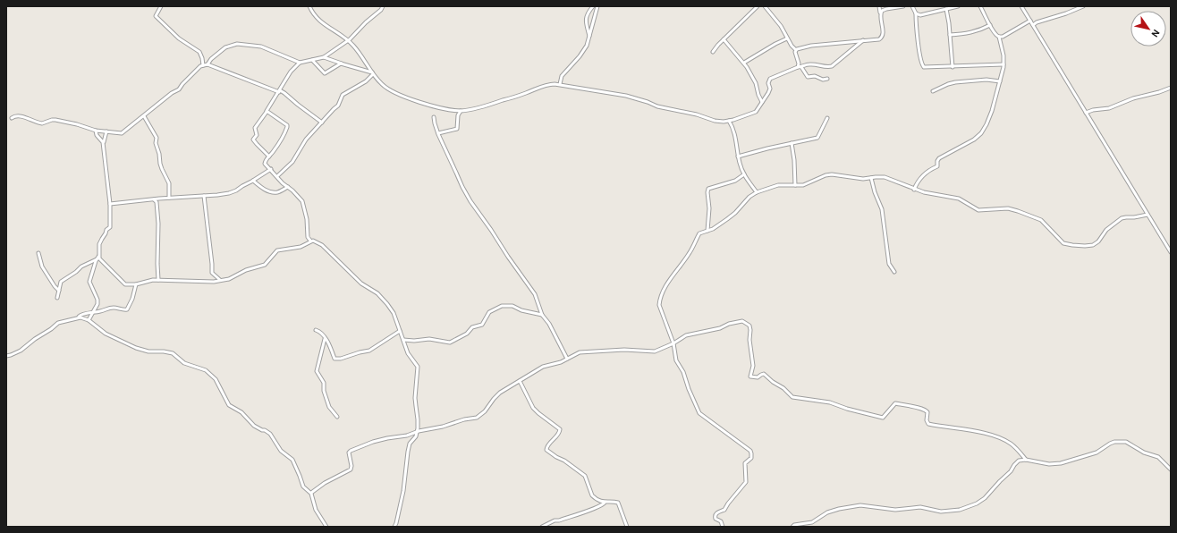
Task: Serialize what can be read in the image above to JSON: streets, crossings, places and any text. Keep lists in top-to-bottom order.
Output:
{
  "north": "bottom right"
}
